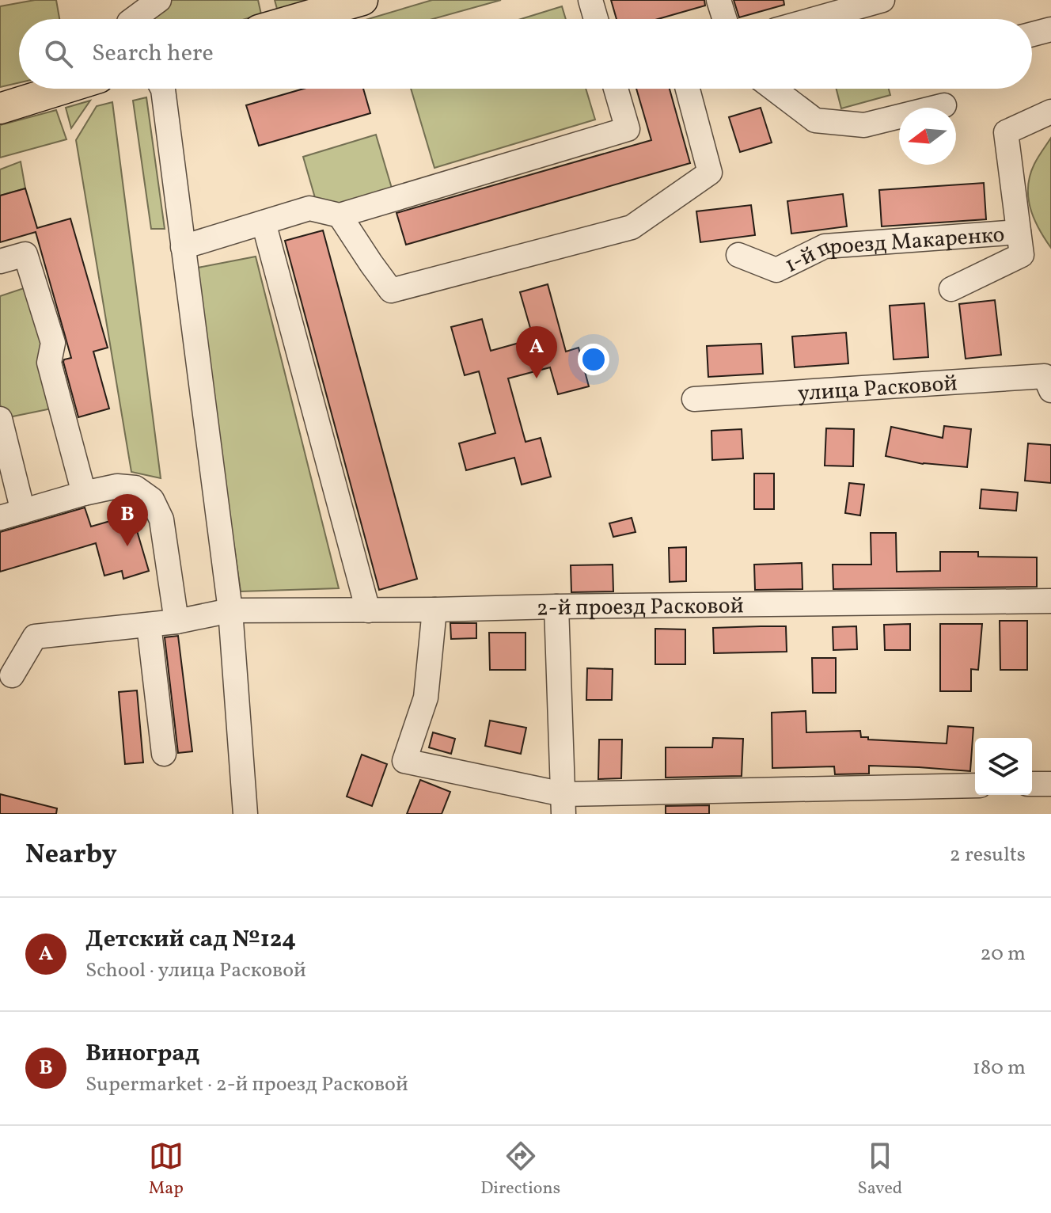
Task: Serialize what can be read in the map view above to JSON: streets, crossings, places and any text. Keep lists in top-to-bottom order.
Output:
{
  "streets": {
    "street": ["1-й проезд Макаренко", "улица Расковой", "2-й проезд Расковой"]
  },
  "north": "left",
  "page": {
    "search": "Search here",
    "pins": ["A", "B"],
    "heading": ["Nearby", "2 results"],
    "list": [
      {
        "mark": "A",
        "name": "Детский сад №124",
        "note": "School · улица Расковой",
        "value": "20 m"
      },
      {
        "mark": "B",
        "name": "Виноград",
        "note": "Supermarket · 2-й проезд Расковой",
        "value": "180 m"
      }
    ],
    "nav": ["Map", "Directions", "Saved"]
  }
}
